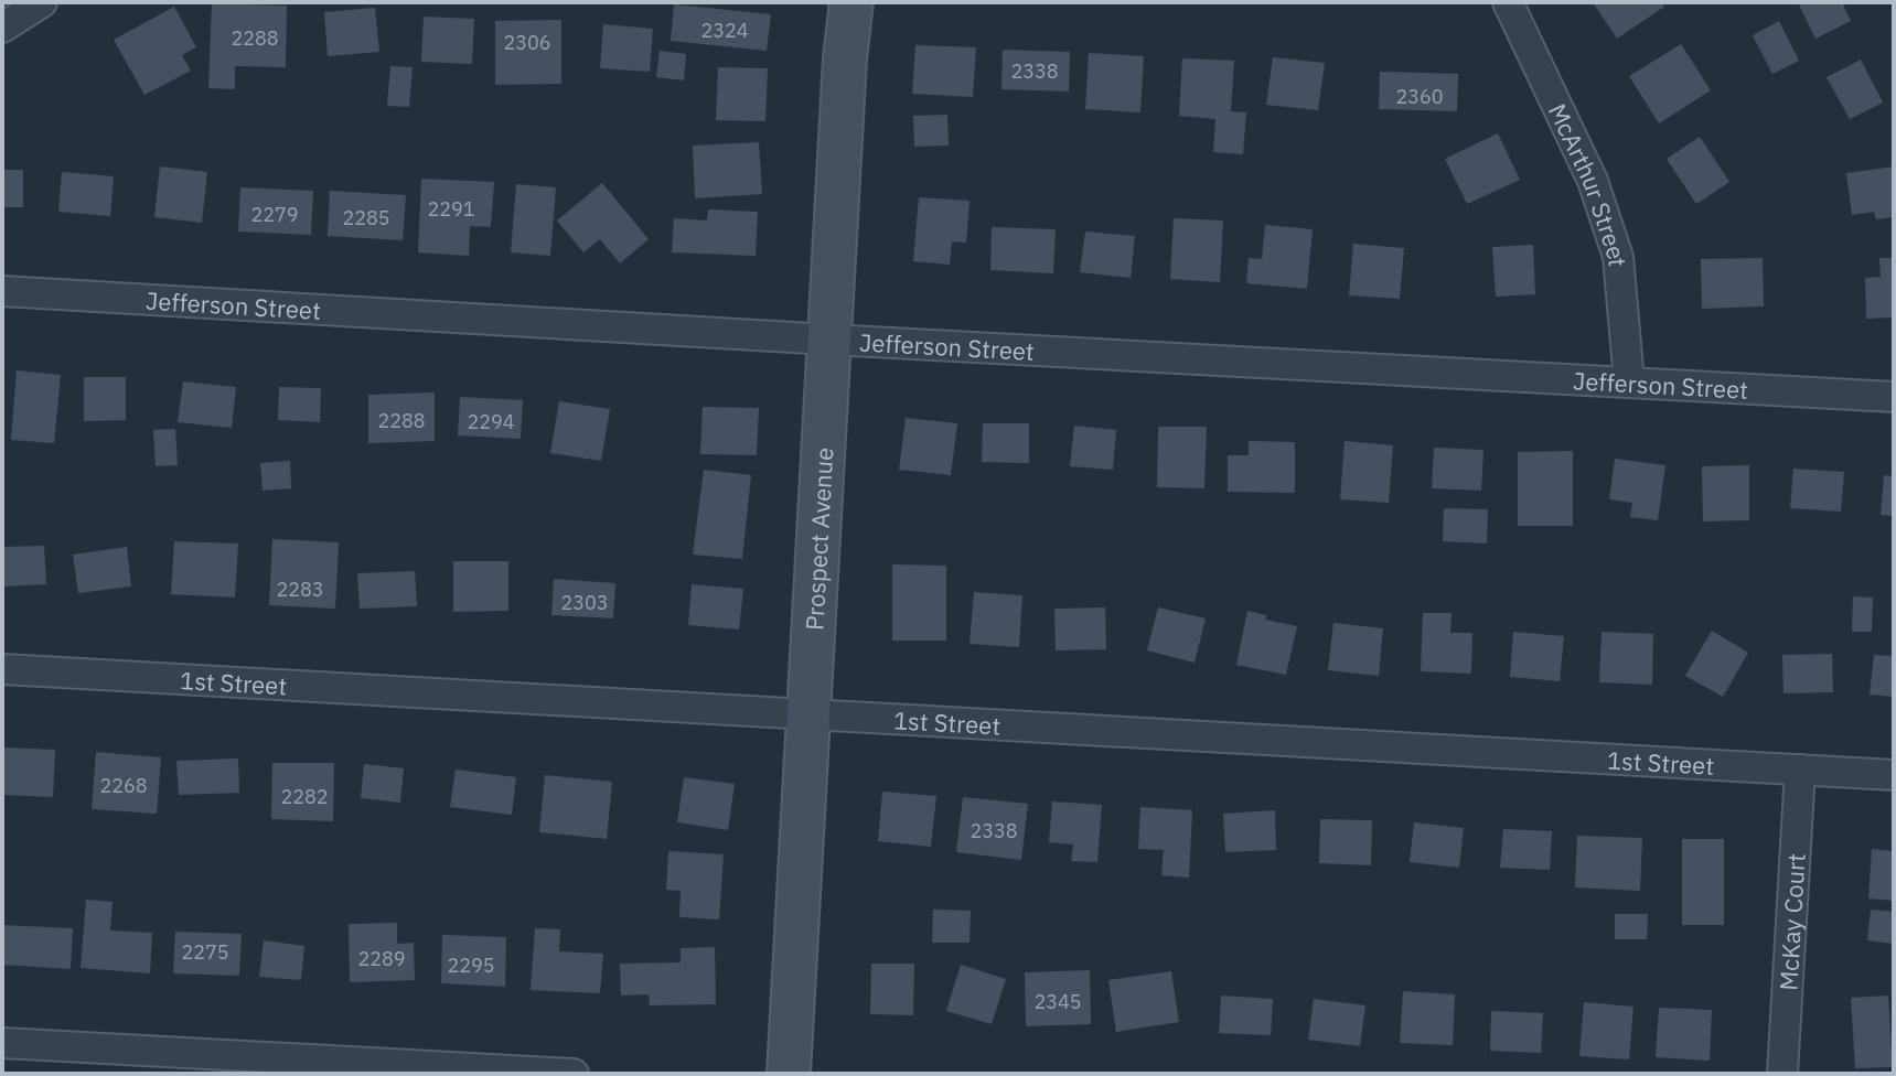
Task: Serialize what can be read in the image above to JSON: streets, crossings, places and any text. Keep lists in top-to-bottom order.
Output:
{
  "streets": {
    "street": [
      "McArthur Street",
      "Jefferson Street",
      "Prospect Avenue",
      "1st Street",
      "McKay Court"
    ]
  },
  "crossings": [
    ["McArthur Street", "Jefferson Street"],
    ["Jefferson Street", "Prospect Avenue"],
    ["Prospect Avenue", "1st Street"],
    ["1st Street", "McKay Court"]
  ],
  "house_numbers": [
    "2324",
    "2288",
    "2306",
    "2338",
    "2360",
    "2291",
    "2279",
    "2285",
    "2288",
    "2294",
    "2283",
    "2303",
    "2268",
    "2282",
    "2338",
    "2275",
    "2289",
    "2295",
    "2345"
  ]
}
